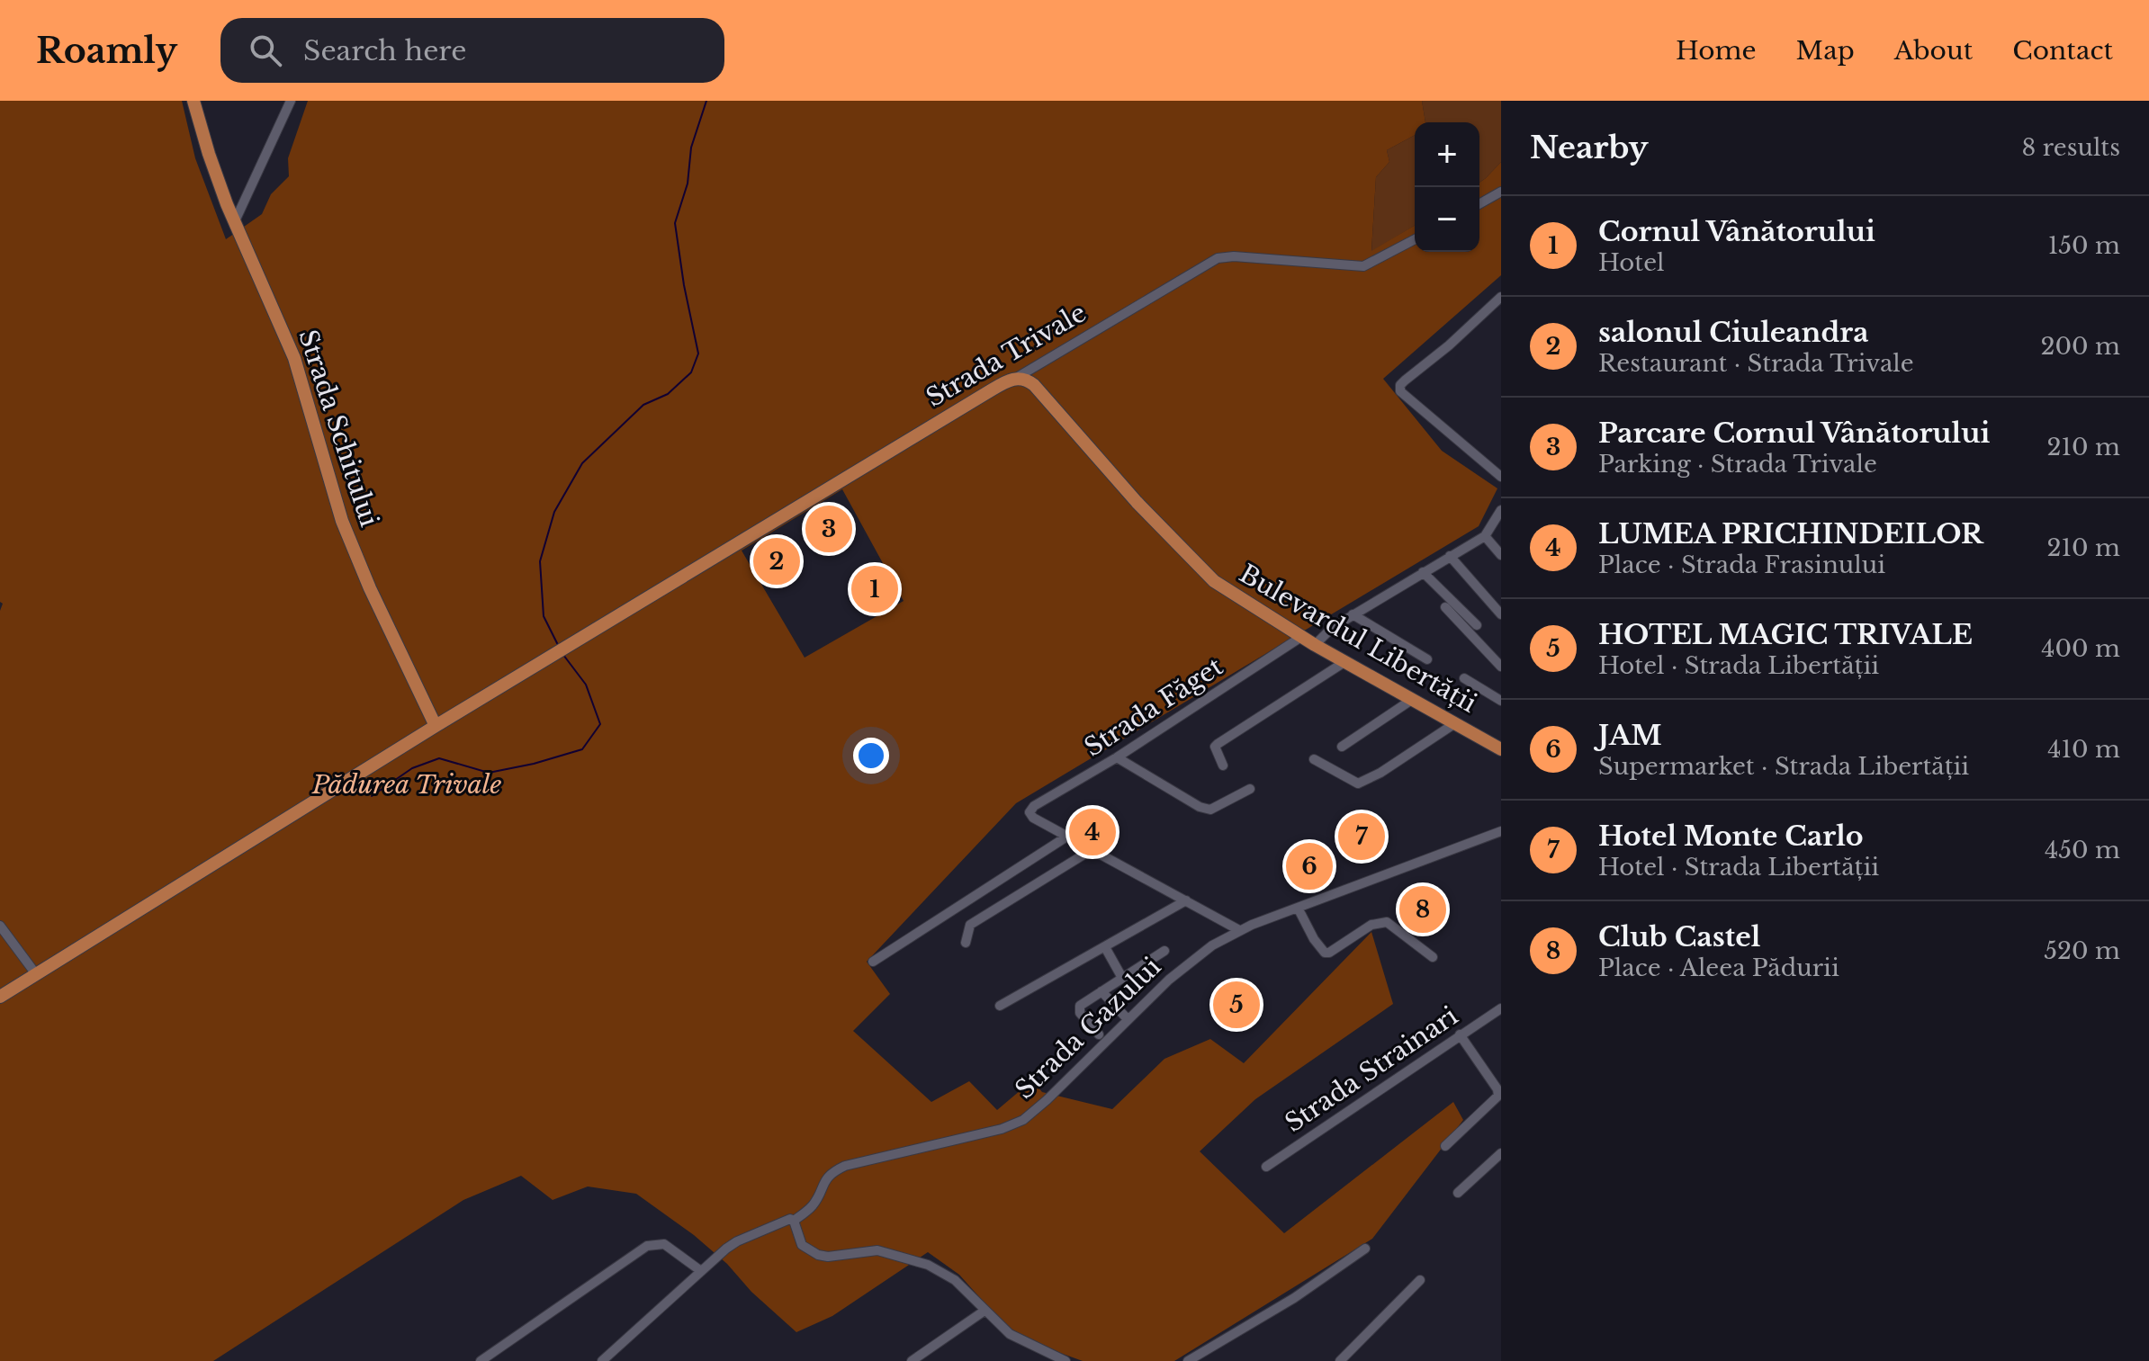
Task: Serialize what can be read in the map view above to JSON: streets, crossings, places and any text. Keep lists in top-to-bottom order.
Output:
{
  "streets": {
    "main road": ["Strada Trivale", "Strada Schitului", "Bulevardul Libertății"],
    "street": ["Strada Făget", "Strada Gazului", "Strada Strainari"]
  },
  "crossings": [
    ["Strada Trivale", "Strada Schitului"],
    ["Strada Trivale", "Bulevardul Libertății"],
    ["Bulevardul Libertății", "Strada Făget"]
  ],
  "parks": ["Pădurea Trivale"],
  "page": {
    "header": "Roamly",
    "search": "Search here",
    "nav": [
      "Home",
      "Map",
      "About",
      "Contact"
    ],
    "heading": ["Nearby", "8 results"],
    "map_buttons": ["+", "−"],
    "list": [
      {
        "mark": "1",
        "name": "Cornul Vânătorului",
        "note": "Hotel",
        "value": "150 m"
      },
      {
        "mark": "2",
        "name": "salonul Ciuleandra",
        "note": "Restaurant · Strada Trivale",
        "value": "200 m"
      },
      {
        "mark": "3",
        "name": "Parcare Cornul Vânătorului",
        "note": "Parking · Strada Trivale",
        "value": "210 m"
      },
      {
        "mark": "4",
        "name": "LUMEA PRICHINDEILOR",
        "note": "Place · Strada Frasinului",
        "value": "210 m"
      },
      {
        "mark": "5",
        "name": "HOTEL MAGIC TRIVALE",
        "note": "Hotel · Strada Libertății",
        "value": "400 m"
      },
      {
        "mark": "6",
        "name": "JAM",
        "note": "Supermarket · Strada Libertății",
        "value": "410 m"
      },
      {
        "mark": "7",
        "name": "Hotel Monte Carlo",
        "note": "Hotel · Strada Libertății",
        "value": "450 m"
      },
      {
        "mark": "8",
        "name": "Club Castel",
        "note": "Place · Aleea Pădurii",
        "value": "520 m"
      }
    ],
    "pins": [
      "3",
      "2",
      "1",
      "4",
      "7",
      "6",
      "8",
      "5"
    ]
  }
}
